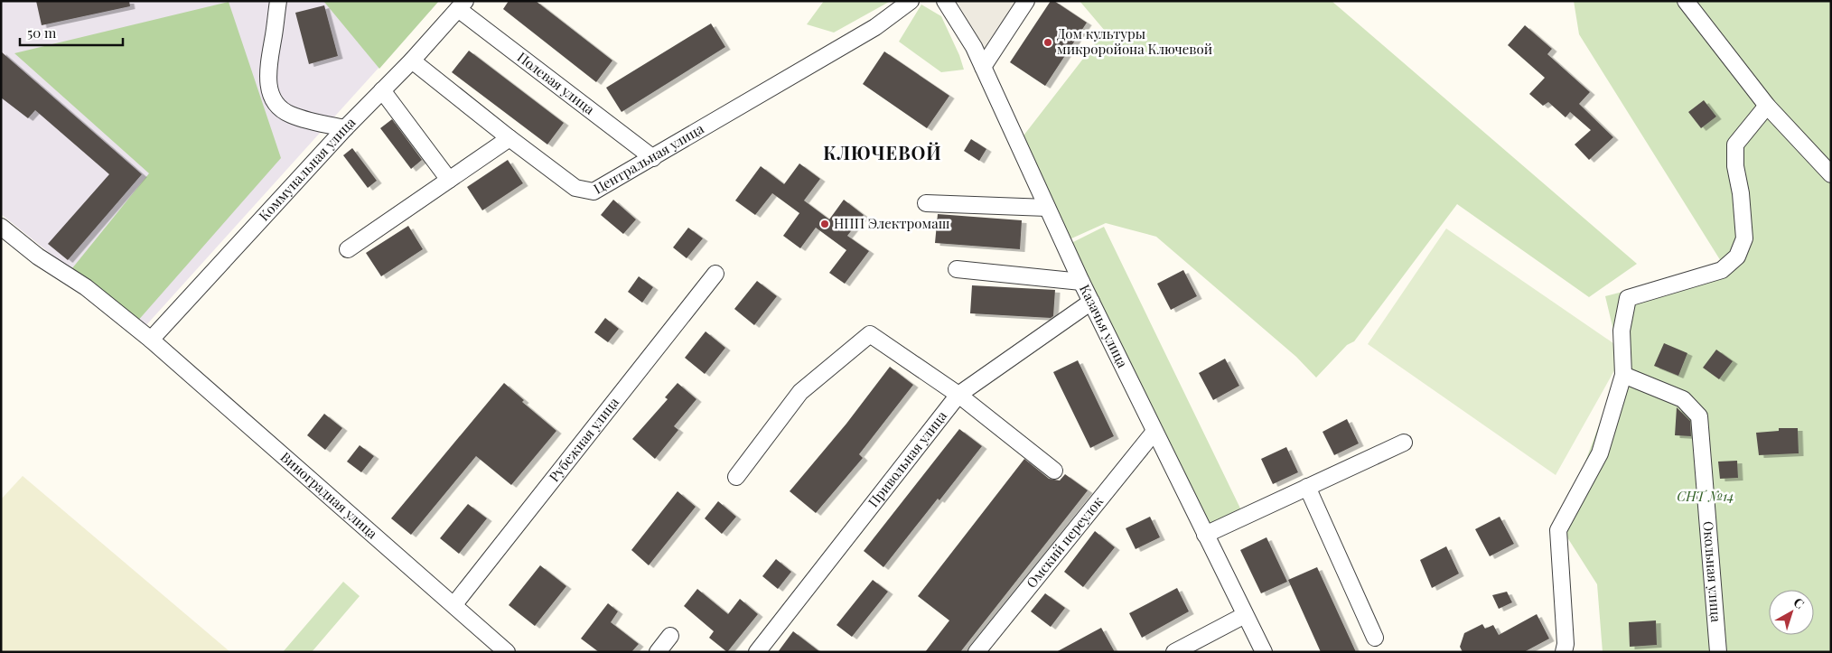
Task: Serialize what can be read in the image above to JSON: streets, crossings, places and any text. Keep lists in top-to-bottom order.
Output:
{
  "streets": {
    "street": [
      "Полевая улица",
      "Центральная улица",
      "Коммунальная улица",
      "Казачья улица",
      "Рубежная улица",
      "Привольная улица",
      "Виноградная улица",
      "Омский переулок",
      "Окольная улица"
    ]
  },
  "crossings": [
    ["Полевая улица", "Центральная улица"],
    ["Полевая улица", "Коммунальная улица"],
    ["Центральная улица", "Коммунальная улица"],
    ["Коммунальная улица", "Виноградная улица"],
    ["Казачья улица", "Привольная улица"],
    ["Казачья улица", "Омский переулок"],
    ["Рубежная улица", "Виноградная улица"]
  ],
  "districts": ["КЛЮЧЕВОЙ"],
  "parks": ["СНТ №14"],
  "places": ["Дом культуры микроройона Ключевой", "НПП Электромаш"],
  "scale_bar": "50 m",
  "north": "top right"
}
